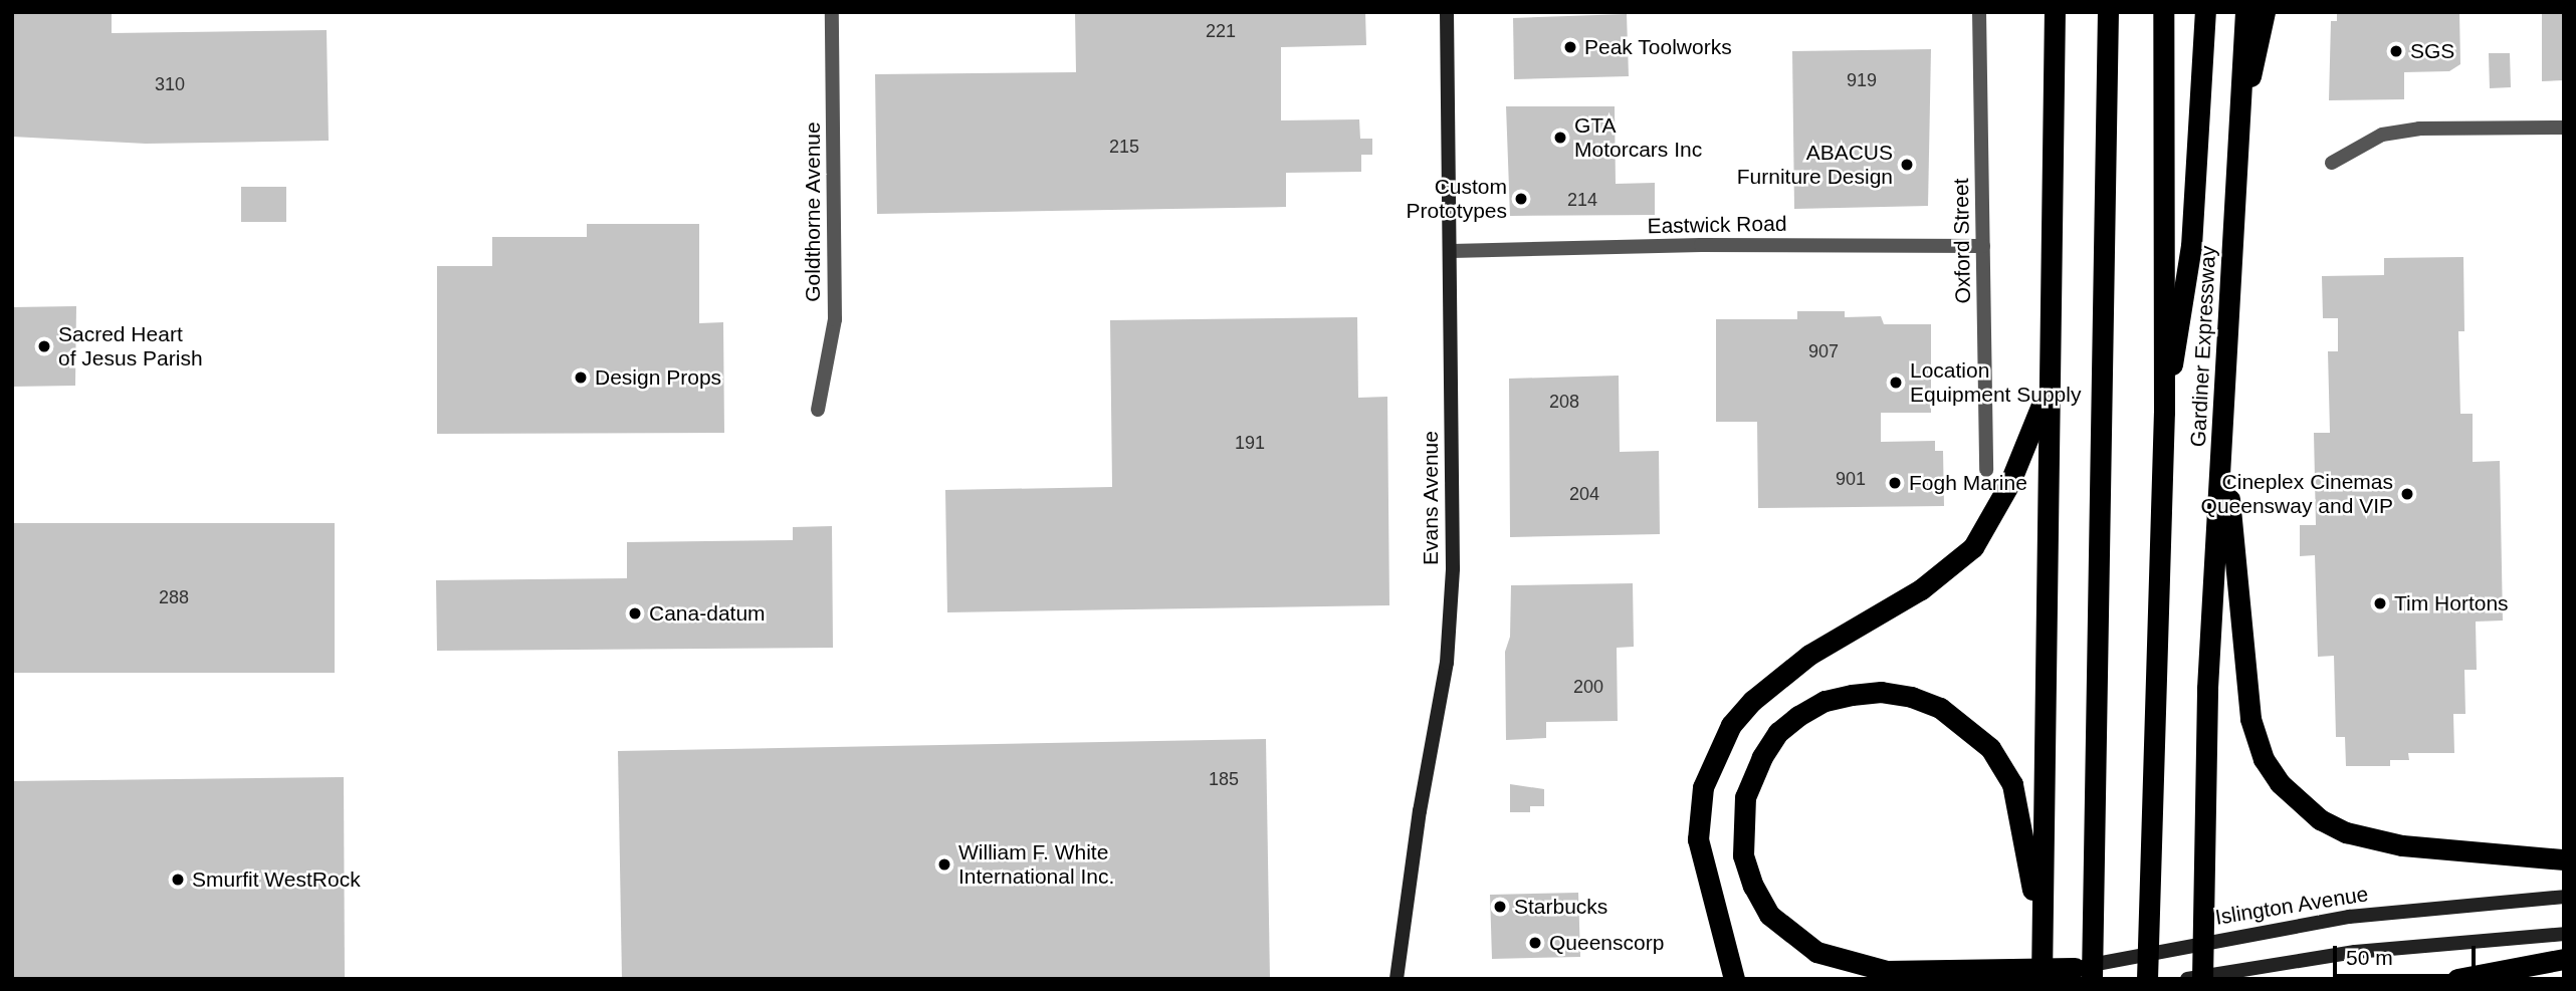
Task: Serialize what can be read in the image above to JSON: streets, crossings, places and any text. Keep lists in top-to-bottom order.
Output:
{
  "streets": {
    "highway": ["Gardiner Expressway"],
    "main road": ["Evans Avenue", "Islington Avenue"],
    "street": ["Goldthorne Avenue", "Eastwick Road", "Oxford Street"]
  },
  "crossings": [
    ["Eastwick Road", "Oxford Street"],
    ["Eastwick Road", "Evans Avenue"]
  ],
  "places": [
    "Peak Toolworks",
    "SGS",
    "GTA Motorcars Inc",
    "ABACUS Furniture Design",
    "Custom Prototypes",
    "Sacred Heart of Jesus Parish",
    "Design Props",
    "Location Equipment Supply",
    "Fogh Marine",
    "Cineplex Cinemas Queensway and VIP",
    "Tim Hortons",
    "Cana-datum",
    "William F. White International Inc.",
    "Smurfit WestRock",
    "Starbucks",
    "Queenscorp"
  ],
  "house_numbers": [
    "221",
    "919",
    "310",
    "215",
    "214",
    "907",
    "208",
    "191",
    "901",
    "204",
    "288",
    "200",
    "185"
  ],
  "scale_bar": "50 m"
}
